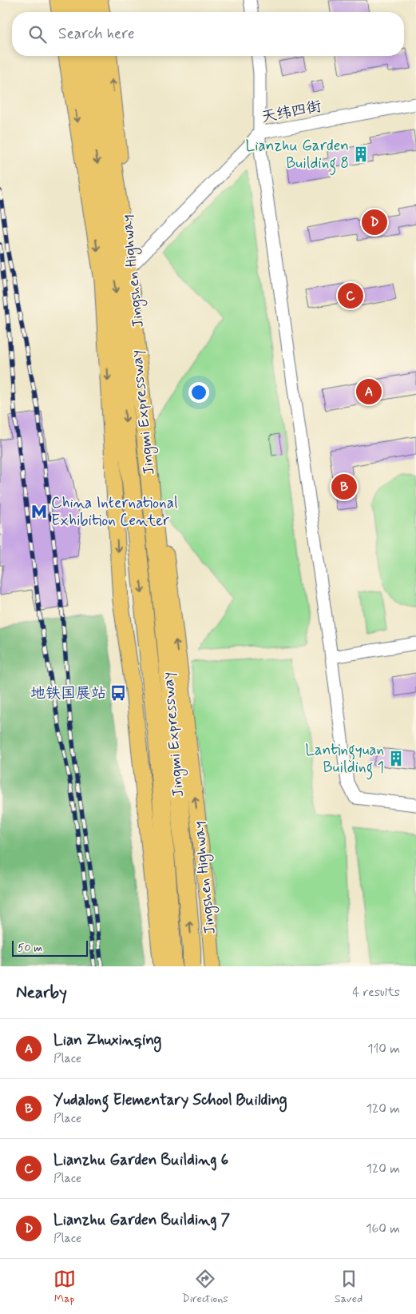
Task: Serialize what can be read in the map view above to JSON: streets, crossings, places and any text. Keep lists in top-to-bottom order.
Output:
{
  "streets": {
    "highway": ["Jingmi Expressway"],
    "main road": ["Jingshen Highway"],
    "street": ["天纬四街"]
  },
  "crossings": [
    ["天纬四街", "Jingshen Highway"]
  ],
  "places": {
    "building": ["Lianzhu Garden Building 8", "Lantingyuan Building 1"],
    "metro station": ["China International Exhibition Center"],
    "bus stop": ["地铁国展站"]
  },
  "scale_bar": "50 m",
  "page": {
    "search": "Search here",
    "pins": [
      "D",
      "C",
      "A",
      "B"
    ],
    "scale": "50 m",
    "heading": ["Nearby", "4 results"],
    "list": [
      {
        "mark": "A",
        "name": "Lian Zhuxinqing",
        "note": "Place",
        "value": "110 m"
      },
      {
        "mark": "B",
        "name": "Yudalong Elementary School Building",
        "note": "Place",
        "value": "120 m"
      },
      {
        "mark": "C",
        "name": "Lianzhu Garden Building 6",
        "note": "Place",
        "value": "120 m"
      },
      {
        "mark": "D",
        "name": "Lianzhu Garden Building 7",
        "note": "Place",
        "value": "160 m"
      }
    ],
    "nav": ["Map", "Directions", "Saved"]
  }
}
